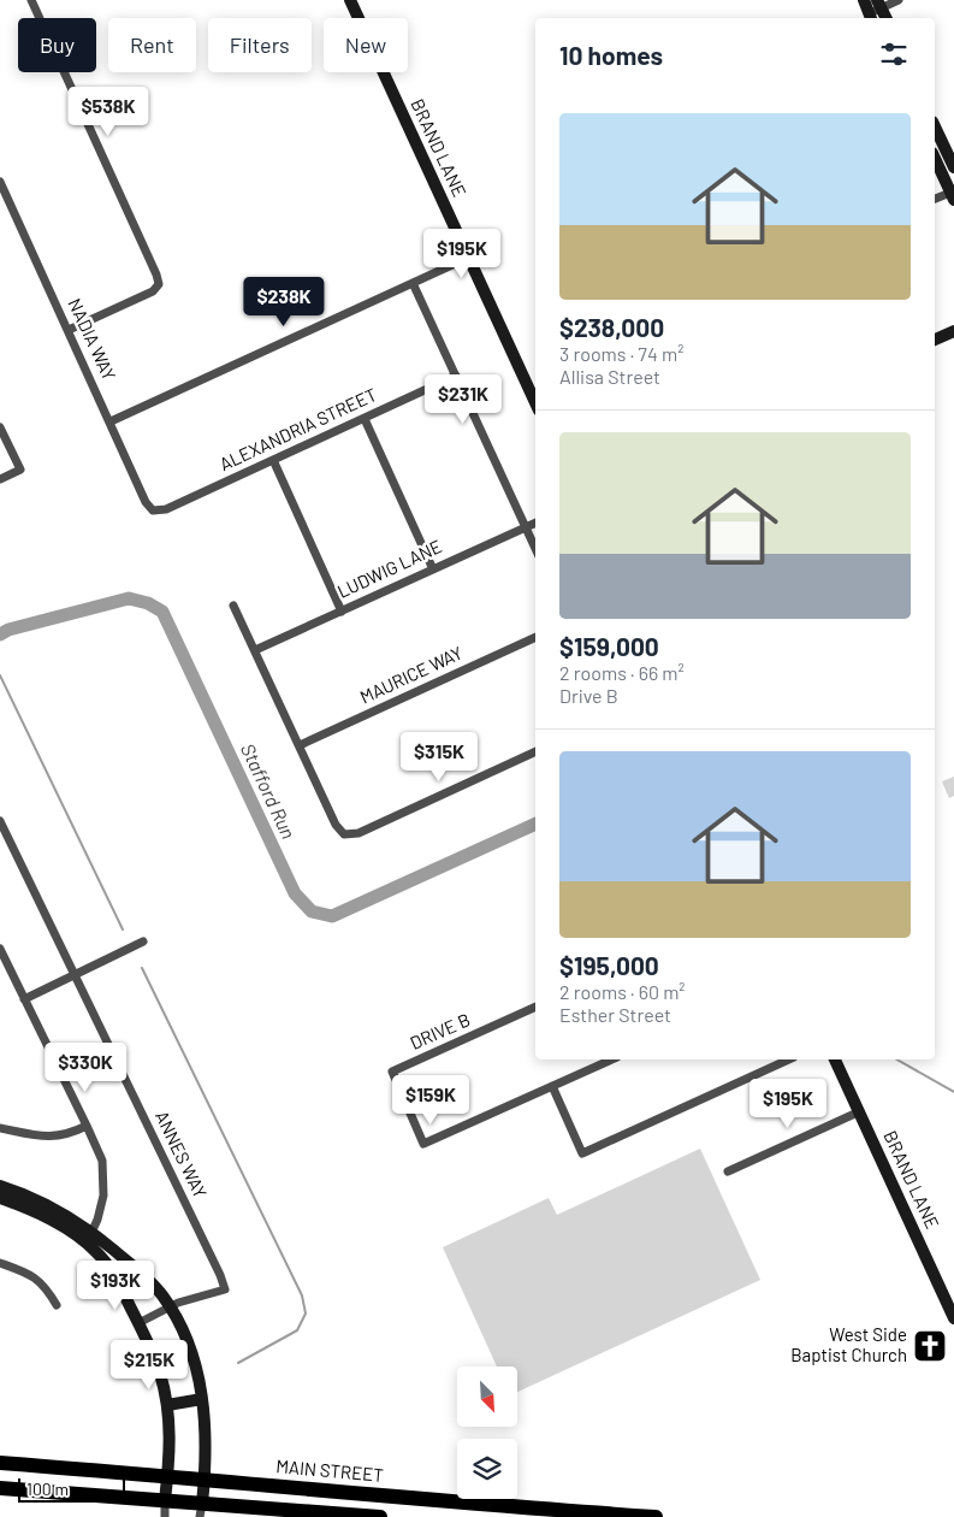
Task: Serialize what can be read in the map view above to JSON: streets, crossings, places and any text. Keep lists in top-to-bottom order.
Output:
{
  "streets": {
    "highway": ["MAIN STREET"],
    "street": [
      "BRAND LANE",
      "NADIA WAY",
      "ALEXANDRIA STREET",
      "LUDWIG LANE",
      "MAURICE WAY",
      "DRIVE B",
      "ANNES WAY"
    ]
  },
  "crossings": [
    ["NADIA WAY", "ALEXANDRIA STREET"]
  ],
  "water": ["Stafford Run"],
  "places": {
    "church": ["West Side Baptist Church"]
  },
  "scale_bar": "100 m",
  "north": "bottom right",
  "page": {
    "chip": [
      "Buy",
      "Rent",
      "Filters",
      "New"
    ],
    "heading": "10 homes",
    "price": [
      "$538K",
      "$195K",
      "$238K",
      "$231K",
      "$315K",
      "$330K",
      "$159K",
      "$195K",
      "$193K",
      "$215K"
    ],
    "list": [
      {
        "name": "$238,000",
        "note": "3 rooms · 74 m² · Allisa Street"
      },
      {
        "name": "$159,000",
        "note": "2 rooms · 66 m² · Drive B"
      },
      {
        "name": "$195,000",
        "note": "2 rooms · 60 m² · Esther Street"
      }
    ],
    "scale": "100 m"
  }
}
